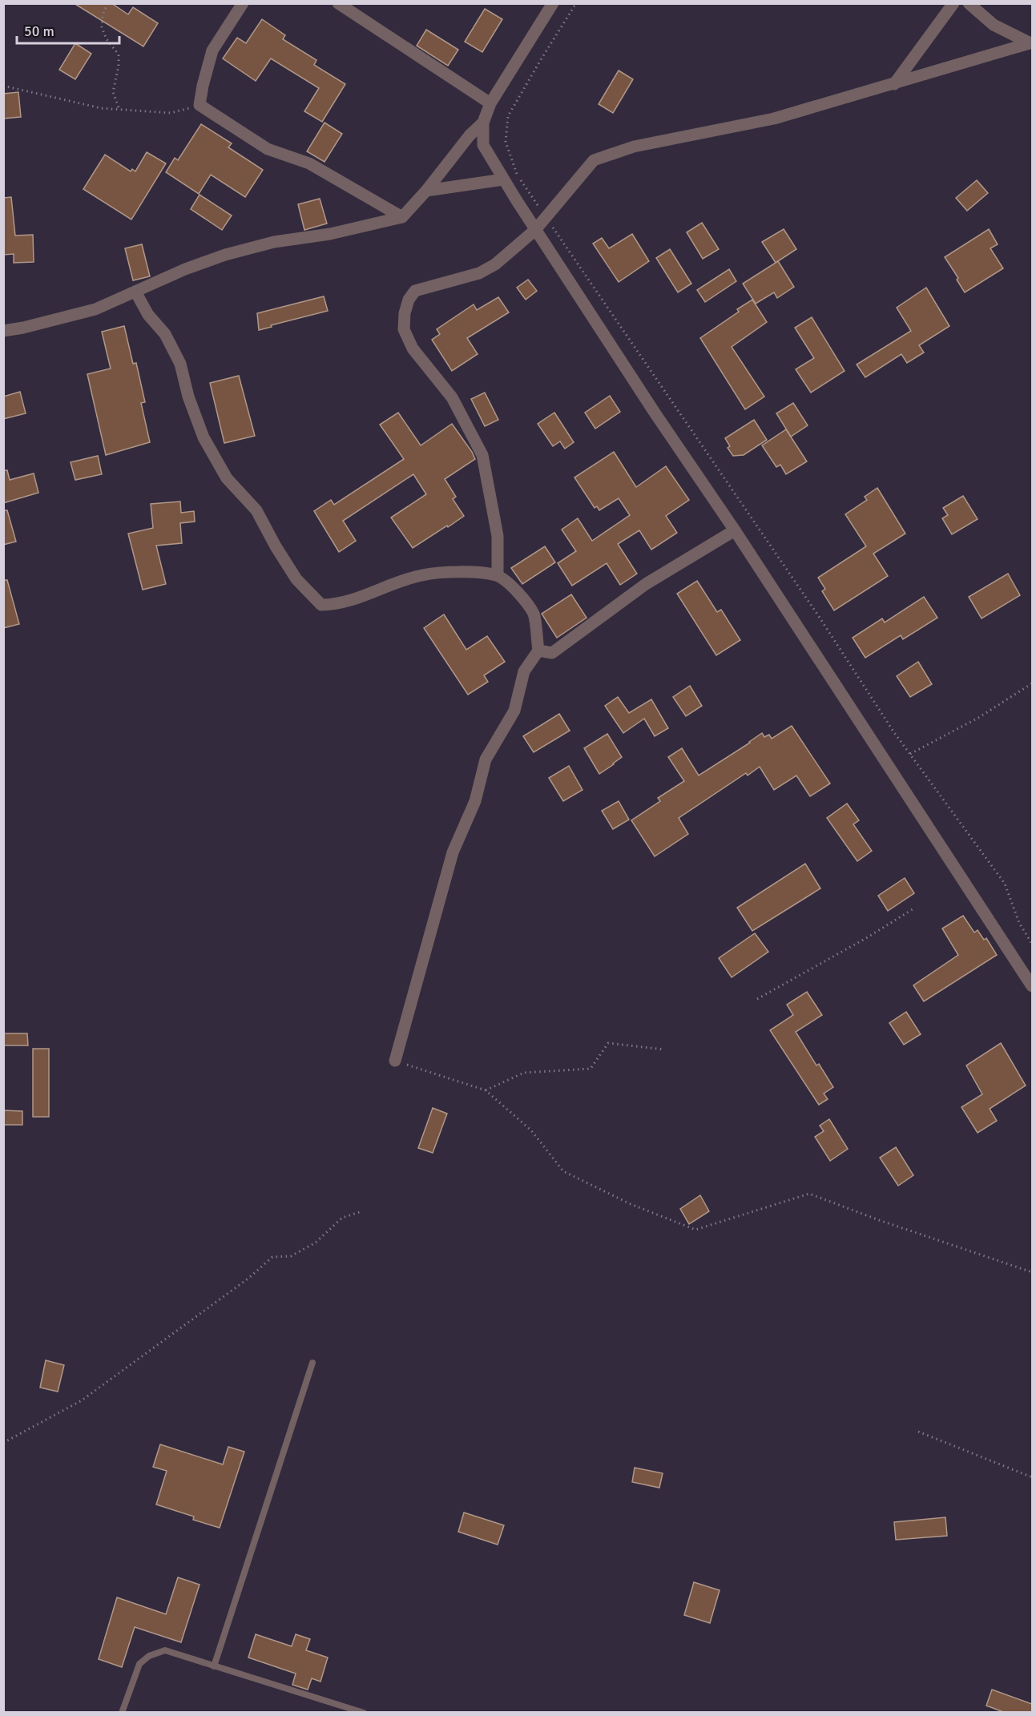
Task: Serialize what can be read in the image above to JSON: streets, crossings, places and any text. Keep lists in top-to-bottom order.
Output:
{
  "scale_bar": "50 m"
}
